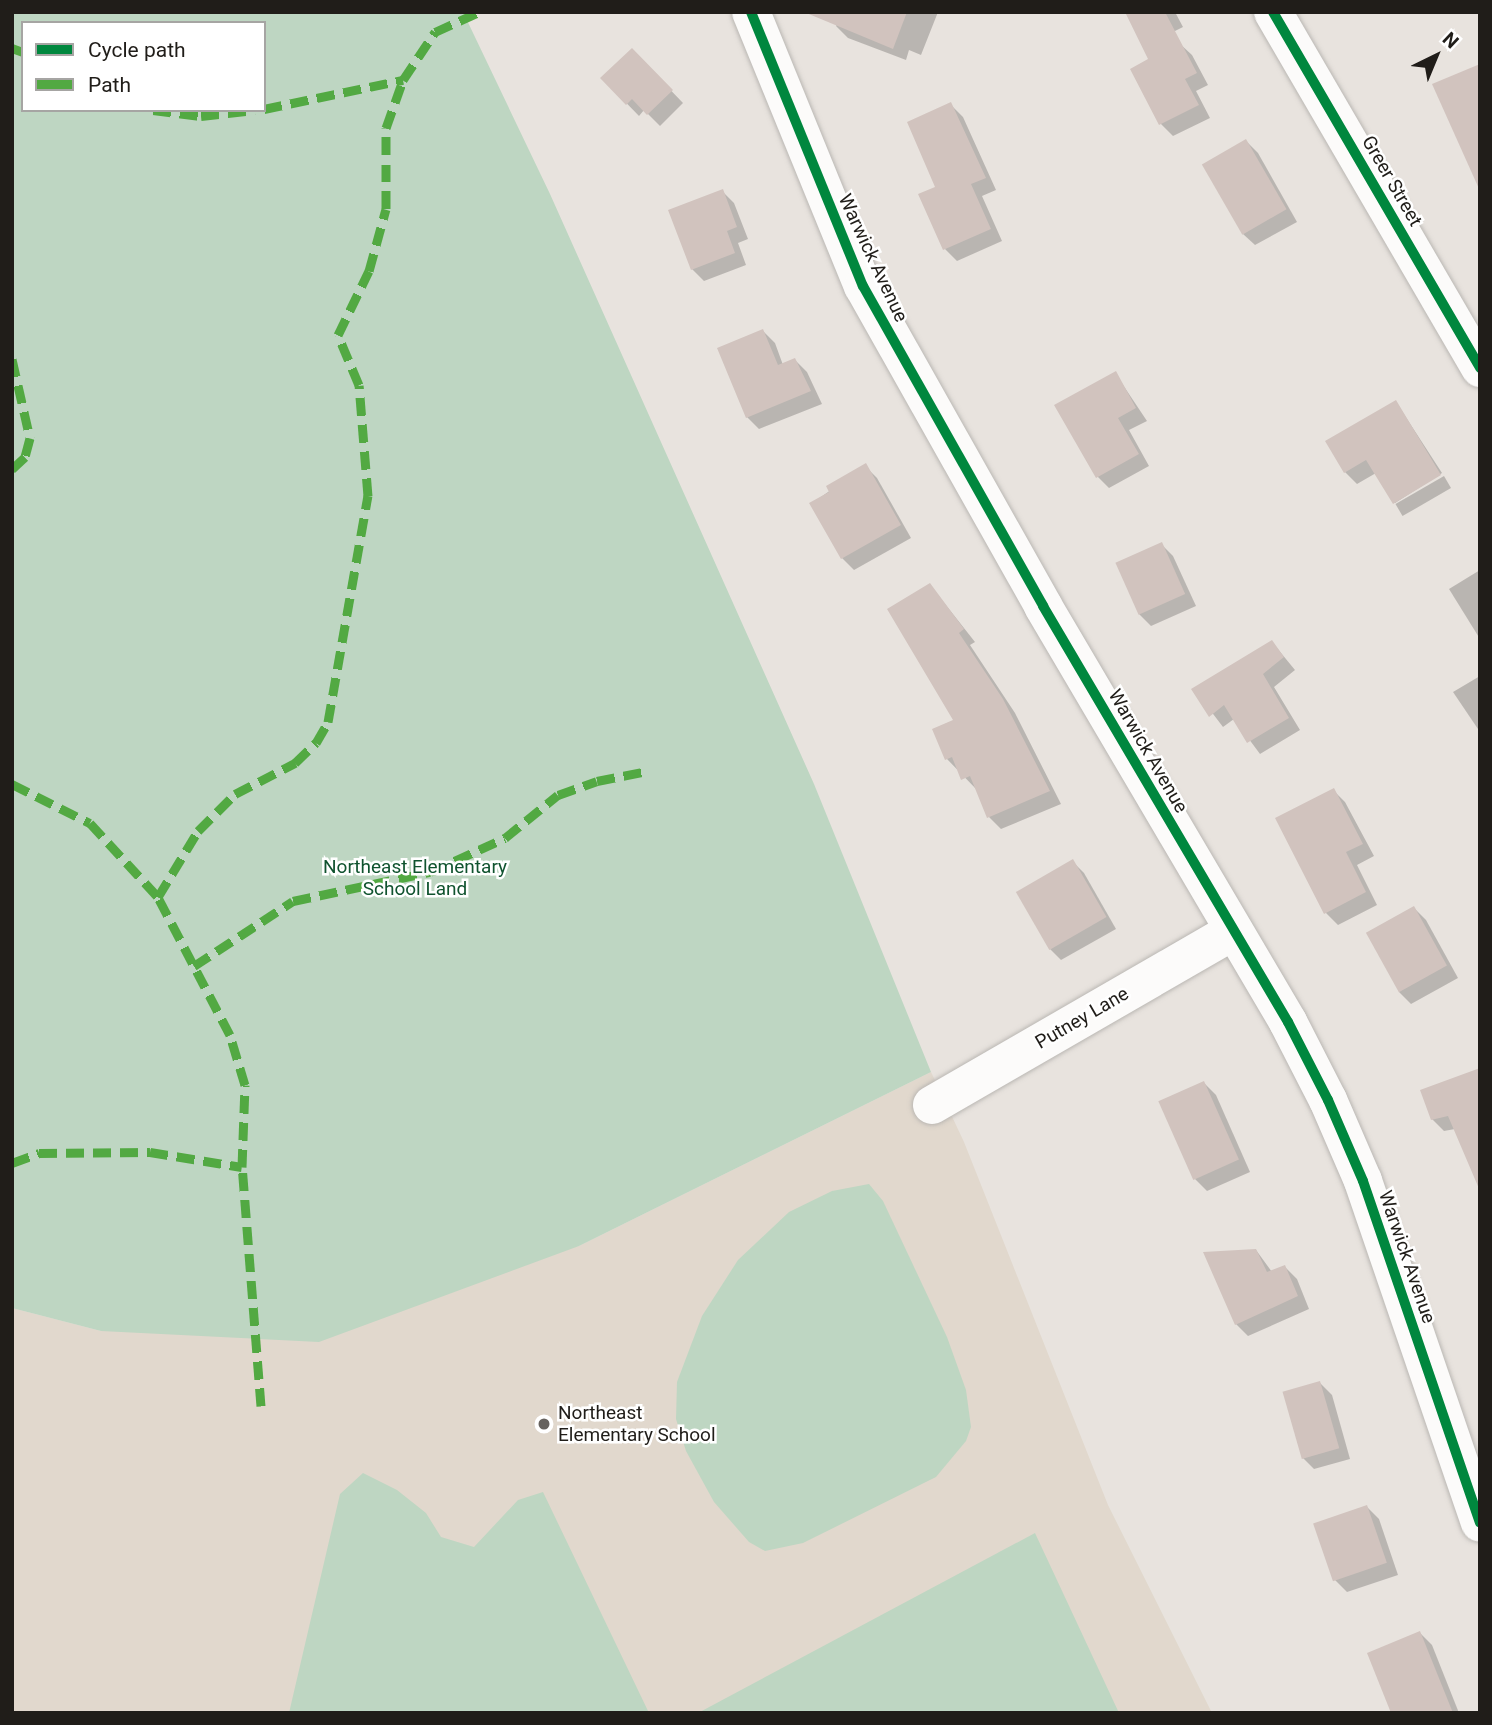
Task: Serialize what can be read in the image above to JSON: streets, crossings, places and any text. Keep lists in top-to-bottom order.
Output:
{
  "streets": {
    "street": ["Greer Street", "Warwick Avenue", "Putney Lane"]
  },
  "crossings": [
    ["Warwick Avenue", "Putney Lane"]
  ],
  "parks": ["Northeast Elementary School Land"],
  "places": ["Northeast Elementary School"],
  "legend": ["Cycle path", "Path"],
  "north": "top right"
}
